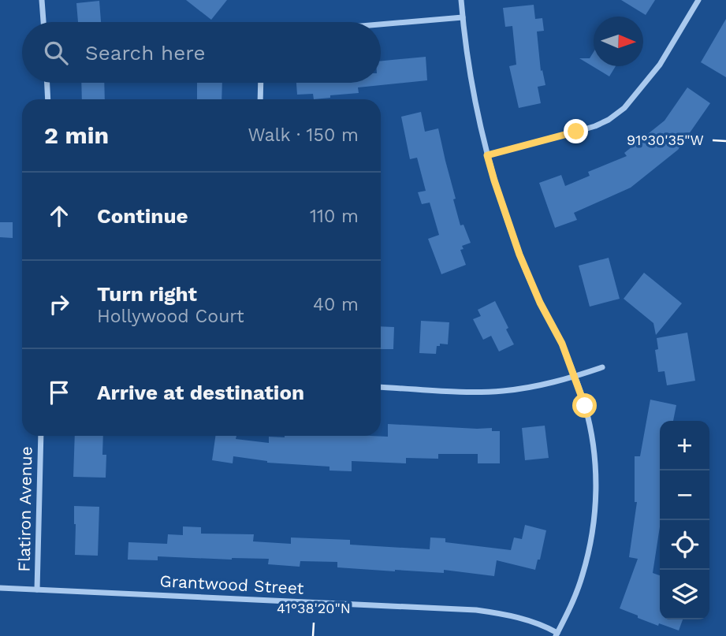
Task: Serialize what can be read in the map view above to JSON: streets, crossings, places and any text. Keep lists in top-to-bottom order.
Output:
{
  "streets": {
    "street": ["Flatiron Avenue", "Grantwood Street"]
  },
  "crossings": [
    ["Flatiron Avenue", "Grantwood Street"]
  ],
  "north": "right",
  "page": {
    "search": "Search here",
    "heading": ["2 min", "Walk · 150 m"],
    "list": [
      ["Continue", "110 m"],
      ["Turn right", "Hollywood Court", "40 m"],
      "Arrive at destination"
    ],
    "map_buttons": ["+", "−"]
  },
  "coordinates": ["91°30'35\"W", "41°38'20\"N"]
}
